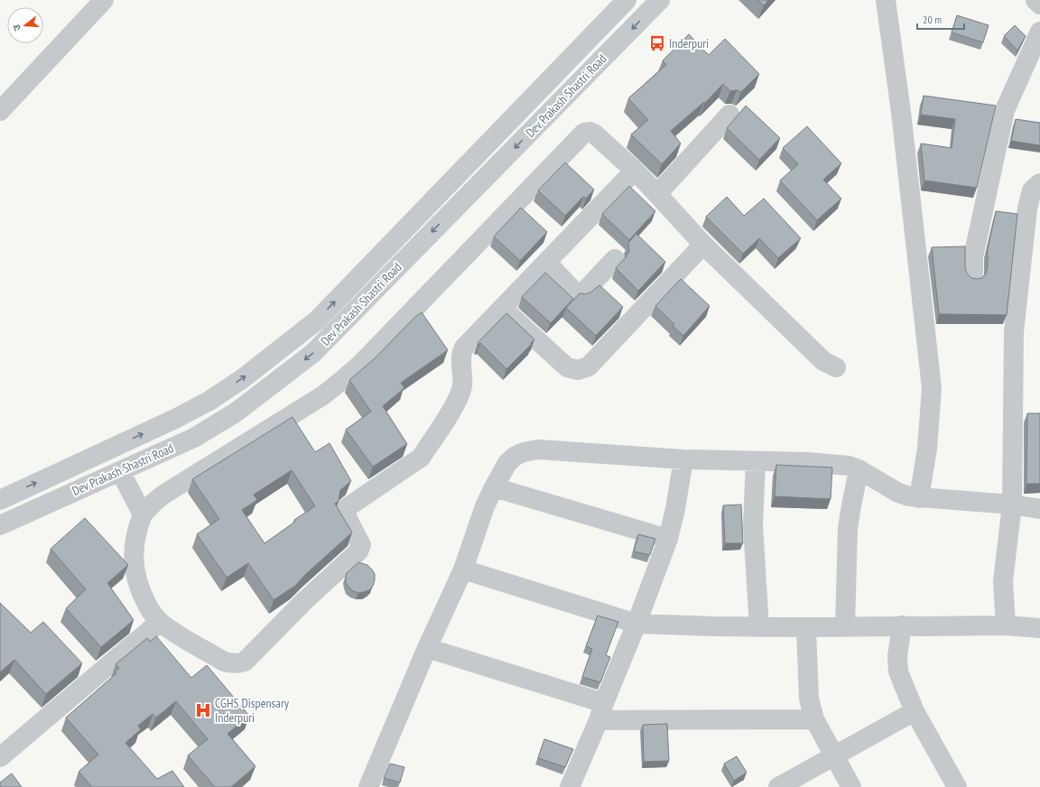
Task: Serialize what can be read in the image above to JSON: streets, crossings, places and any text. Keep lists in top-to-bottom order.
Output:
{
  "streets": {
    "street": ["Dev Prakash Shastri Road"]
  },
  "places": {
    "bus stop": ["Inderpuri"],
    "hospital": ["CGHS Dispensary Inderpuri"]
  },
  "scale_bar": "20 m",
  "north": "left"
}
